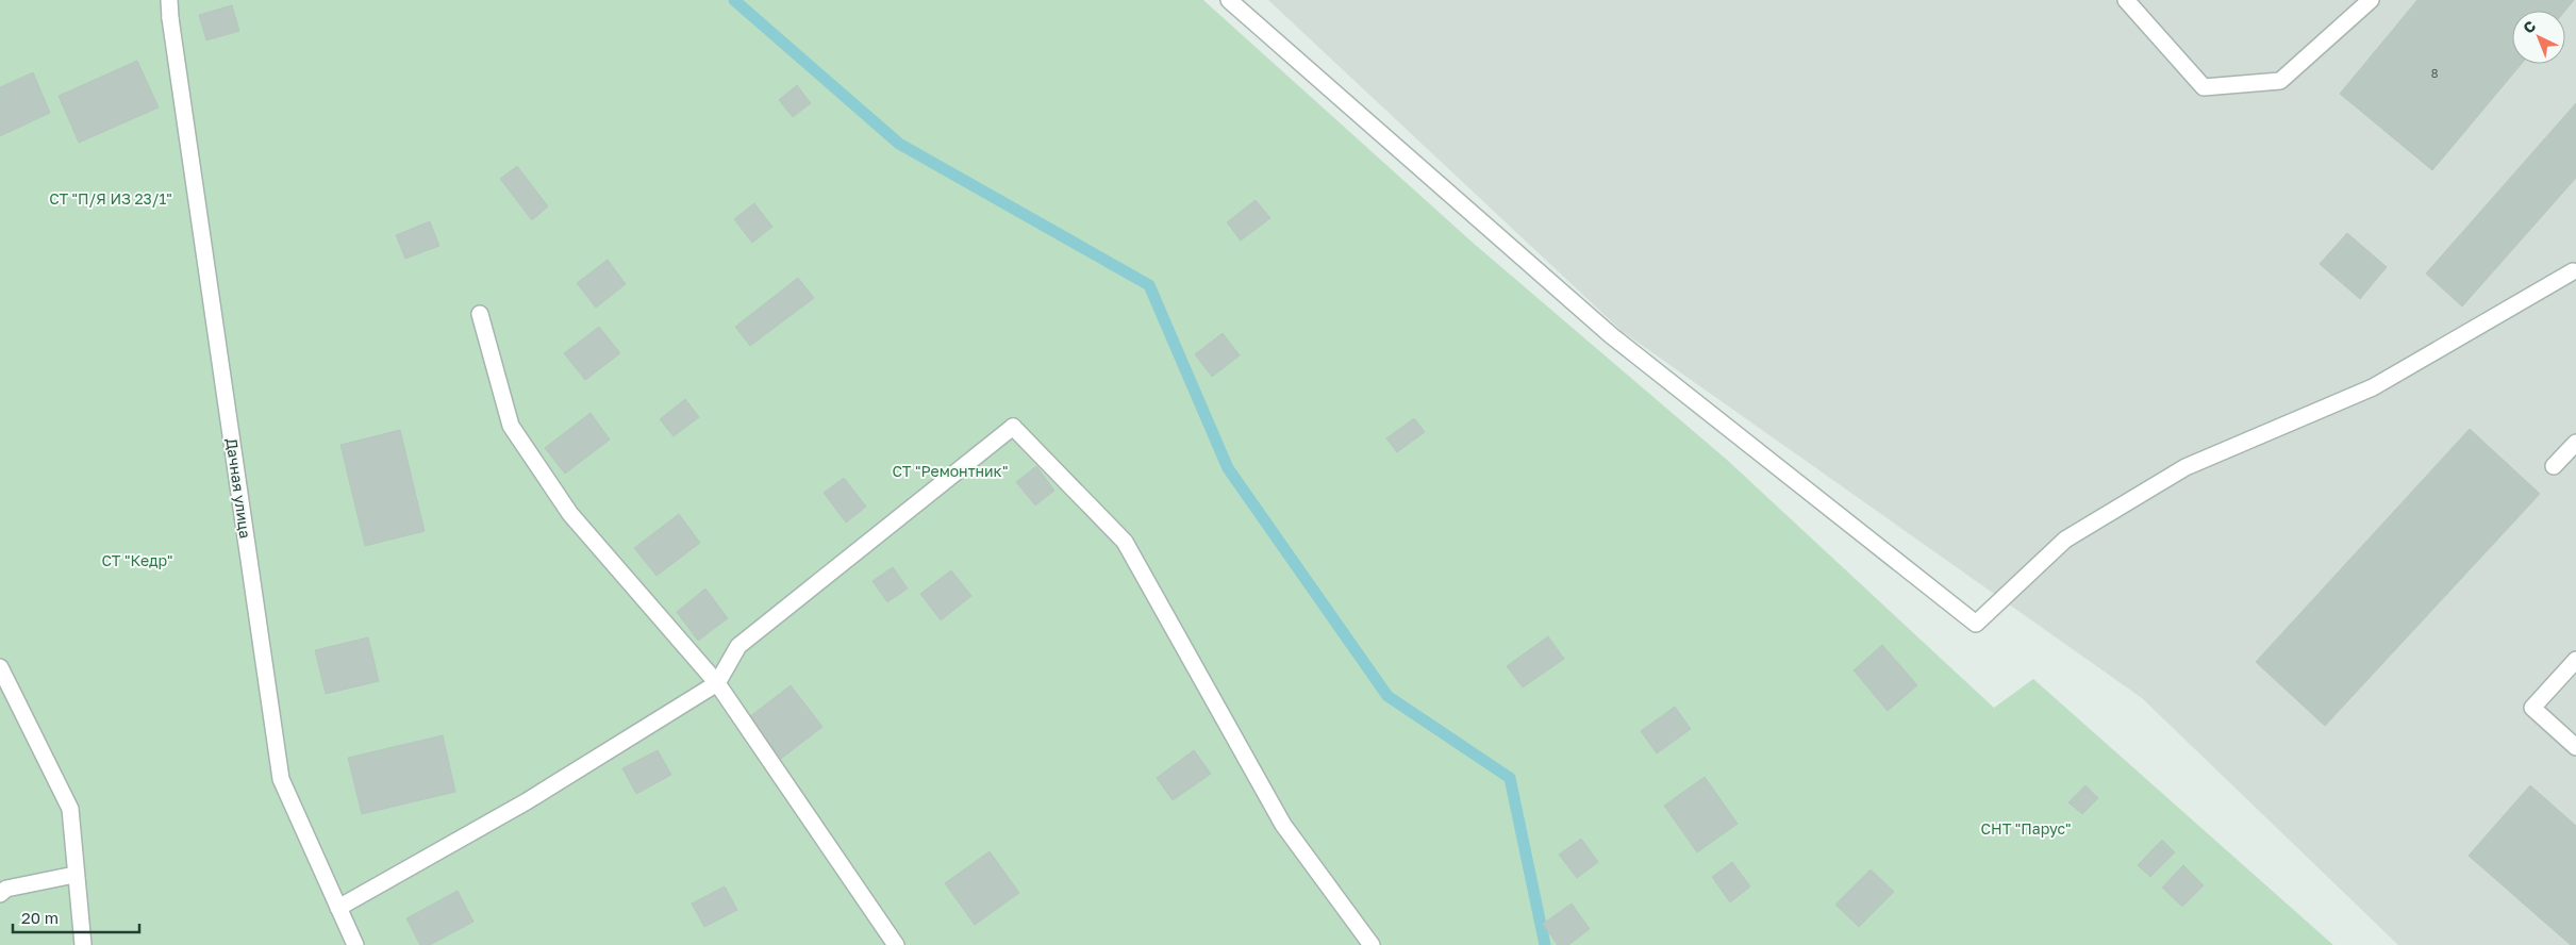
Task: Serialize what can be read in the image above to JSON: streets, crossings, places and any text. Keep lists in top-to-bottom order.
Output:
{
  "streets": {
    "street": ["Дачная улица"]
  },
  "parks": [
    "СТ \"П/Я ИЗ 23/1\"",
    "СТ \"Ремонтник\"",
    "СТ \"Кедр\"",
    "СНТ \"Парус\""
  ],
  "house_numbers": ["8"],
  "scale_bar": "20 m",
  "north": "top left"
}
